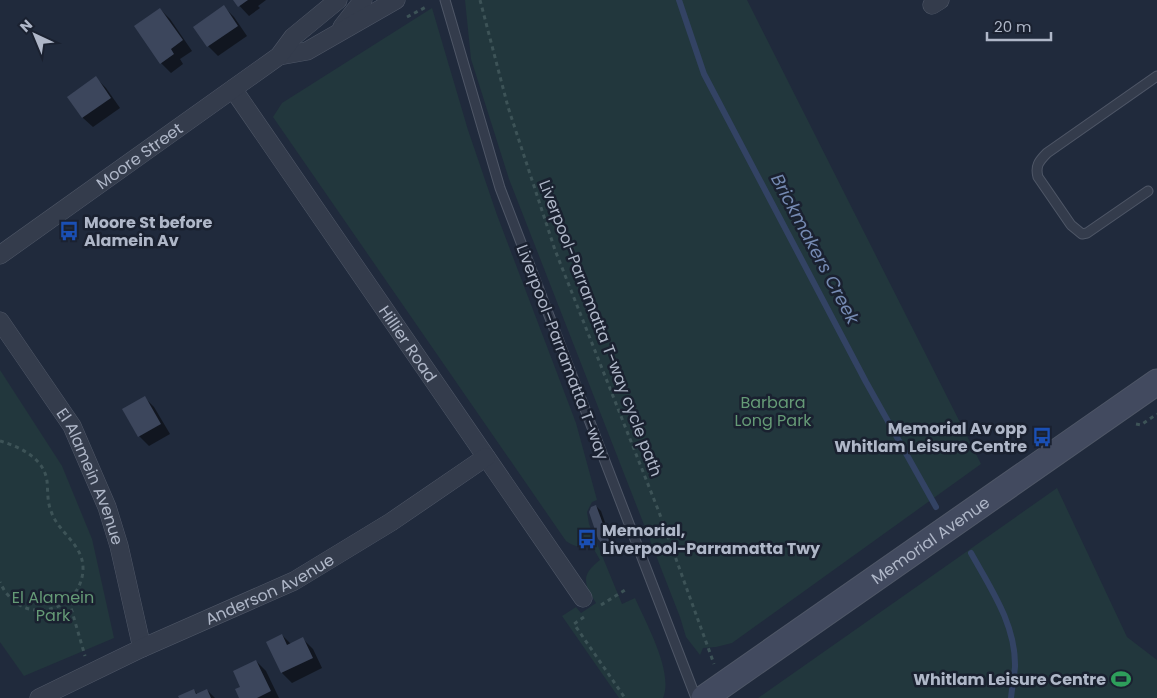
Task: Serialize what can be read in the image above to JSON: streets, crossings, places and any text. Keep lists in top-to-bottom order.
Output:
{
  "streets": {
    "street": [
      "Moore Street",
      "Hillier Road",
      "El Alamein Avenue",
      "Memorial Avenue",
      "Anderson Avenue"
    ],
    "lane": ["Liverpool–Parramatta T-way"],
    "path": ["Liverpool-Parramatta T-way cycle path"]
  },
  "crossings": [
    ["Moore Street", "Hillier Road"],
    ["Hillier Road", "Anderson Avenue"],
    ["El Alamein Avenue", "Anderson Avenue"]
  ],
  "water": ["Brickmakers Creek"],
  "parks": ["Barbara Long Park", "El Alamein Park"],
  "places": {
    "bus stop": ["Moore St before Alamein Av", "Memorial Av opp Whitlam Leisure Centre", "Memorial, Liverpool-Parramatta Twy"],
    "sports": ["Whitlam Leisure Centre"]
  },
  "scale_bar": "20 m",
  "north": "top left"
}
